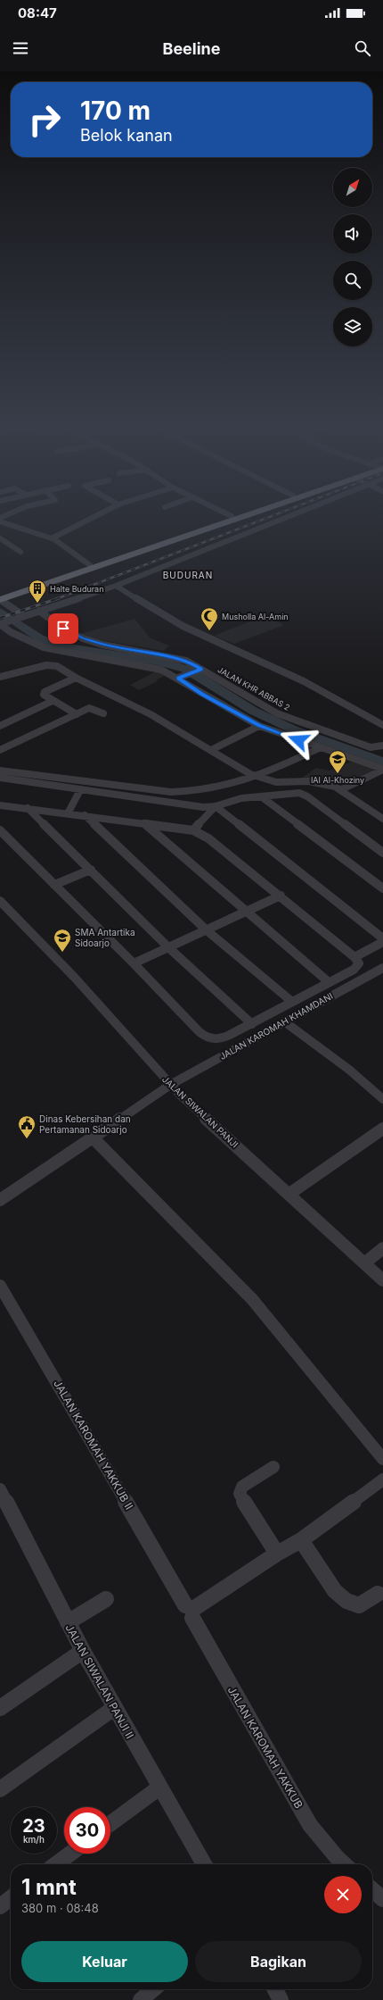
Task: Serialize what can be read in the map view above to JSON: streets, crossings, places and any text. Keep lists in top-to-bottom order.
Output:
{
  "streets": {
    "street": [
      "JALAN KHR ABBAS 2",
      "JALAN KAROMAH KHAMDANI",
      "JALAN SIWALAN PANJI",
      "JALAN KAROMAH YAKKUB II",
      "JALAN SIWALAN PANJI II",
      "JALAN KAROMAH YAKKUB"
    ]
  },
  "crossings": [
    ["JALAN KAROMAH KHAMDANI", "JALAN SIWALAN PANJI"],
    ["JALAN KAROMAH YAKKUB II", "JALAN KAROMAH YAKKUB"]
  ],
  "districts": ["BUDURAN"],
  "places": {
    "building": ["Halte Buduran"],
    "mosque": ["Musholla Al-Amin"],
    "school or university": ["IAI Al-Khoziny", "SMA Antartika Sidoarjo"],
    "public building": ["Dinas Kebersihan dan Pertamanan Sidoarjo"]
  },
  "north": "top right",
  "page": {
    "status": "08:47",
    "header": "Beeline",
    "turn": ["170 m", "Belok kanan"],
    "speed": "23 km/h",
    "limit": "30",
    "heading": ["1 mnt", "380 m · 08:48"],
    "buttons": ["Keluar", "Bagikan"]
  }
}
